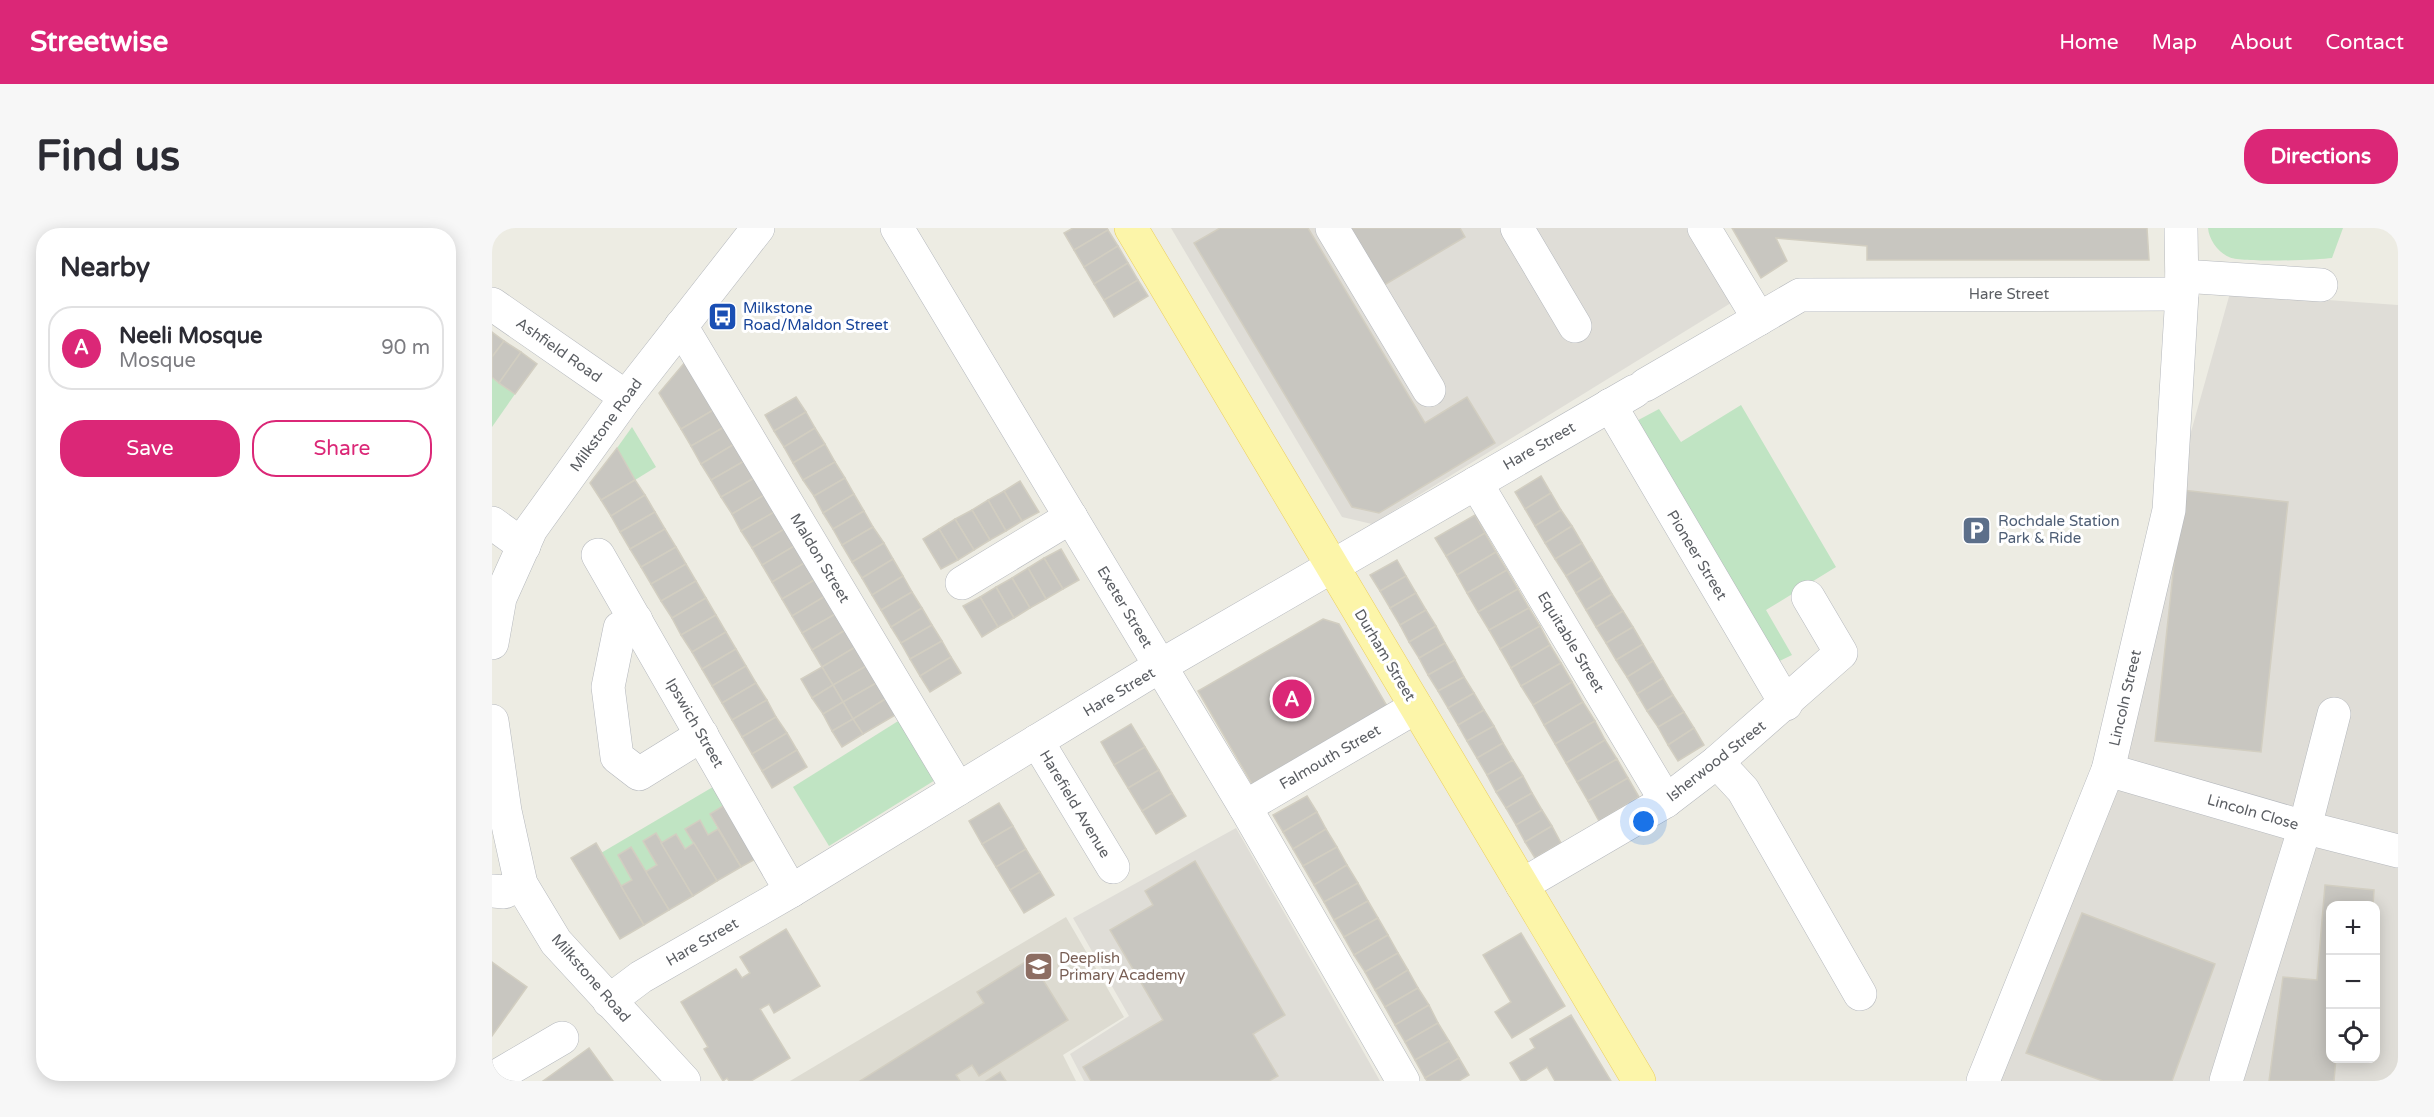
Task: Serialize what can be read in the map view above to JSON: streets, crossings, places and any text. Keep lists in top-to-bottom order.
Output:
{
  "streets": {
    "main road": ["Durham Street"],
    "street": [
      "Hare Street",
      "Ashfield Road",
      "Milkstone Road",
      "Pioneer Street",
      "Maldon Street",
      "Exeter Street",
      "Equitable Street",
      "Lincoln Street",
      "Ipswich Street",
      "Falmouth Street",
      "Isherwood Street",
      "Harefield Avenue",
      "Lincoln Close"
    ]
  },
  "crossings": [
    ["Hare Street", "Milkstone Road"],
    ["Hare Street", "Pioneer Street"],
    ["Hare Street", "Maldon Street"],
    ["Hare Street", "Exeter Street"],
    ["Hare Street", "Equitable Street"],
    ["Hare Street", "Durham Street"],
    ["Hare Street", "Lincoln Street"],
    ["Hare Street", "Ipswich Street"],
    ["Hare Street", "Harefield Avenue"],
    ["Ashfield Road", "Milkstone Road"],
    ["Milkstone Road", "Maldon Street"],
    ["Pioneer Street", "Isherwood Street"],
    ["Exeter Street", "Falmouth Street"],
    ["Equitable Street", "Isherwood Street"],
    ["Durham Street", "Falmouth Street"],
    ["Durham Street", "Isherwood Street"],
    ["Lincoln Street", "Lincoln Close"]
  ],
  "places": {
    "bus stop": ["Milkstone Road/Maldon Street"],
    "parking": ["Rochdale Station Park & Ride"],
    "school or university": ["Deeplish Primary Academy"]
  },
  "page": {
    "header": "Streetwise",
    "nav": [
      "Home",
      "Map",
      "About",
      "Contact"
    ],
    "buttons": [
      "Directions",
      ["Save", "Share"]
    ],
    "title": "Find us",
    "heading": "Nearby",
    "list": [
      {
        "mark": "A",
        "name": "Neeli Mosque",
        "note": "Mosque",
        "value": "90 m"
      }
    ],
    "pins": "A",
    "map_buttons": ["+", "−"]
  }
}
